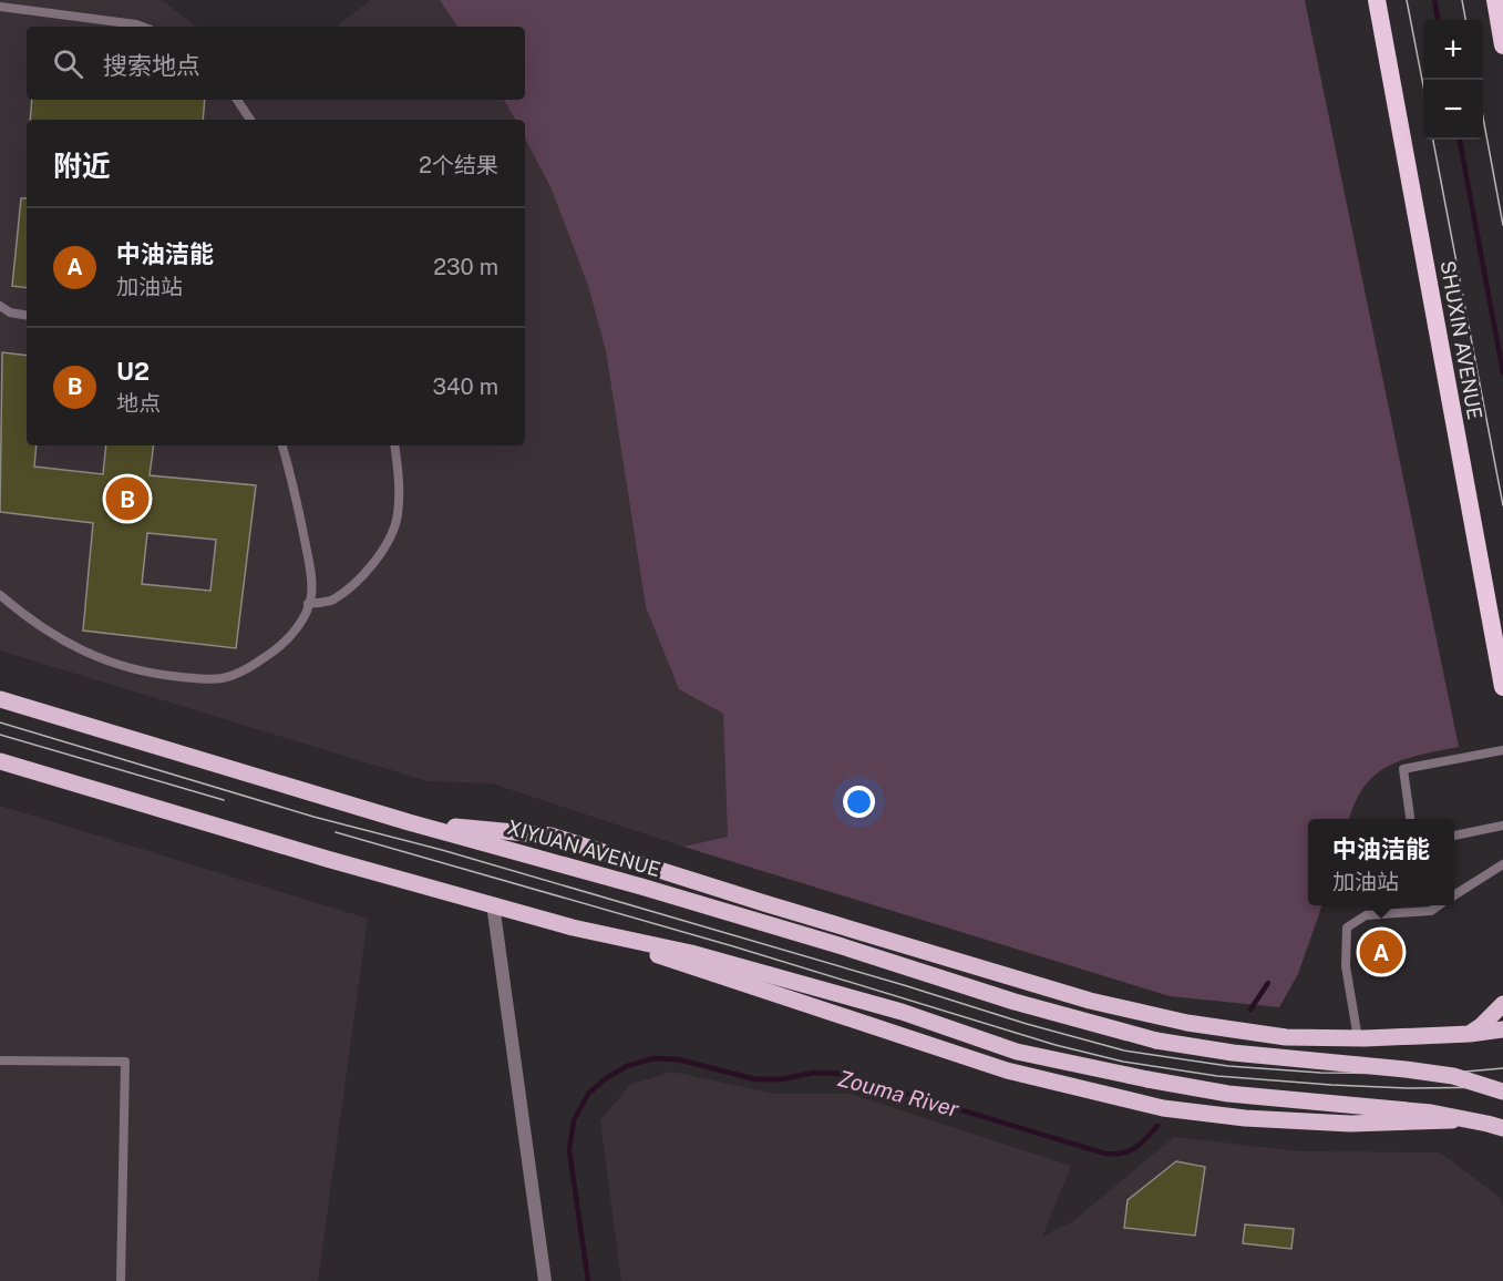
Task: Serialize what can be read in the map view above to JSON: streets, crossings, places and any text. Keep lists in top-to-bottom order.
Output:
{
  "streets": {
    "highway": ["SHUXIN AVENUE"],
    "main road": ["XIYUAN AVENUE"]
  },
  "water": ["Zouma River"],
  "page": {
    "map_buttons": ["+", "−"],
    "search": "搜索地点",
    "heading": ["附近", "2个结果"],
    "list": [
      {
        "mark": "A",
        "name": "中油洁能",
        "note": "加油站",
        "value": "230 m"
      },
      {
        "mark": "B",
        "name": "U2",
        "note": "地点",
        "value": "340 m"
      }
    ],
    "pins": ["B", "A"],
    "popup": ["中油洁能", "加油站"]
  }
}
